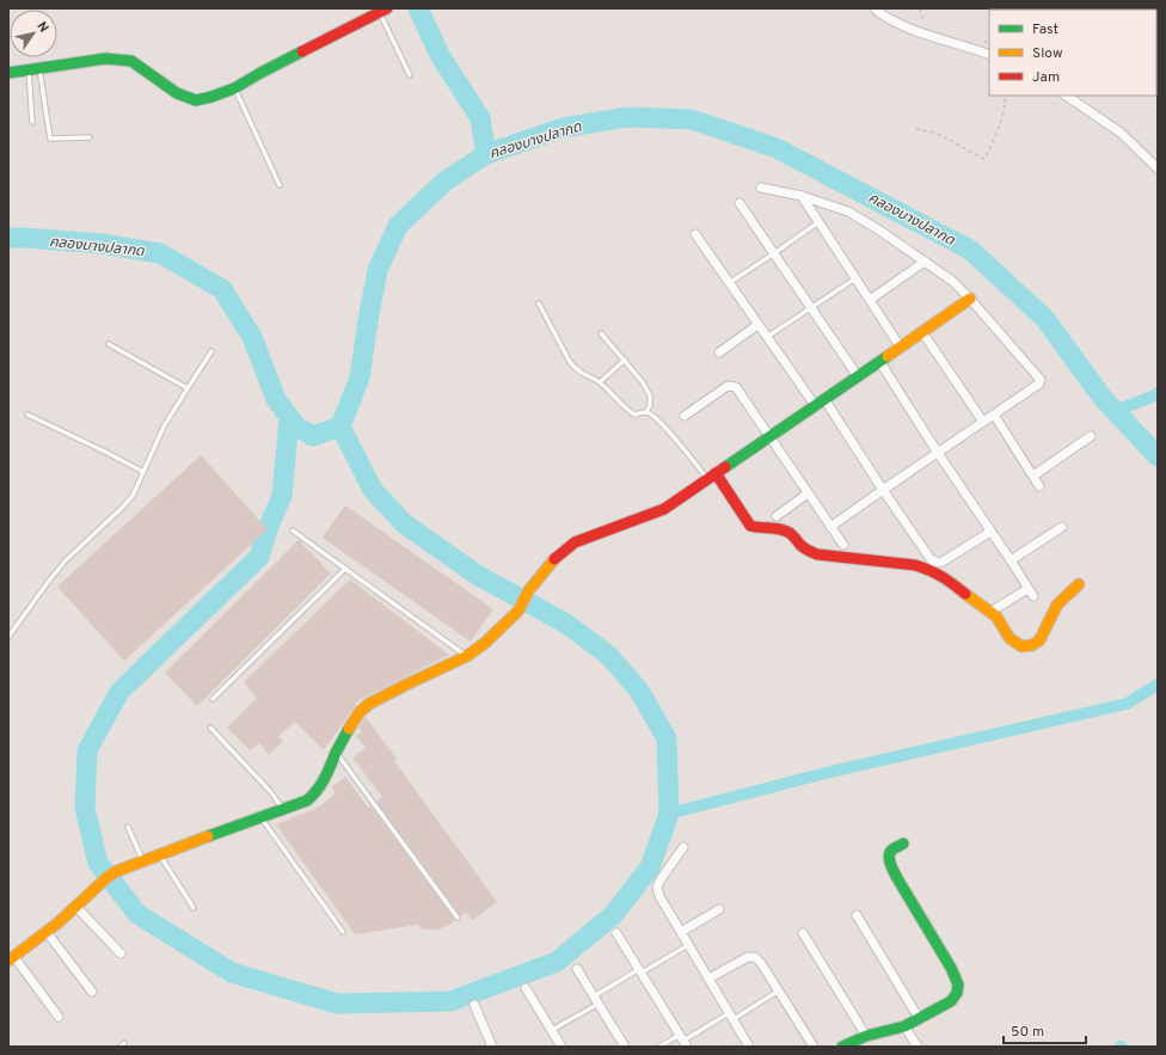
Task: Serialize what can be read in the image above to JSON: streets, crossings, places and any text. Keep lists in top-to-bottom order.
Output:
{
  "water": ["คลองบางปลากด"],
  "legend": ["Fast", "Slow", "Jam"],
  "scale_bar": "50 m",
  "north": "top right"
}
